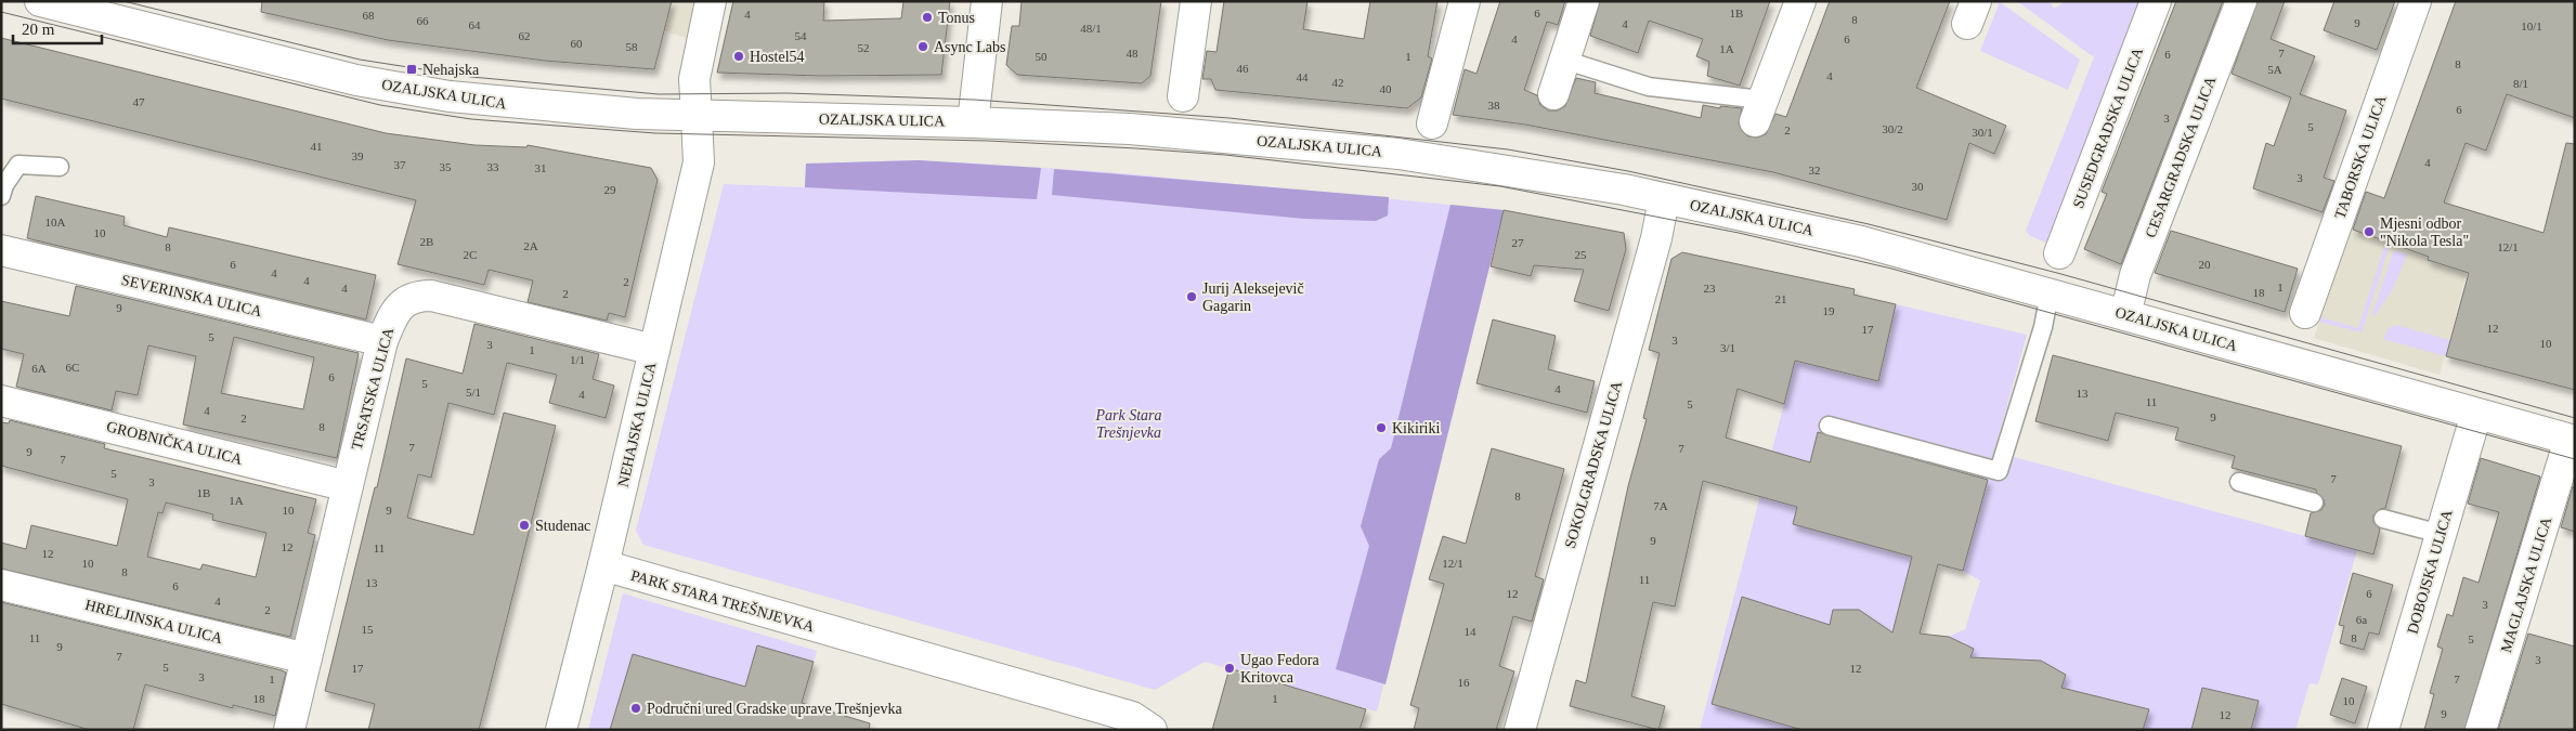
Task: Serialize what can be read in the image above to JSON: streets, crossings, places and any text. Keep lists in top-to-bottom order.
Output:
{
  "streets": {
    "street": [
      "OZALJSKA ULICA",
      "SUSEDGRADSKA ULICA",
      "CESARGRADSKA ULICA",
      "TABORSKA ULICA",
      "SEVERINSKA ULICA",
      "TRSATSKA ULICA",
      "NEHAJSKA ULICA",
      "GROBNIČKA ULICA",
      "SOKOLGRADSKA ULICA",
      "DOBOJSKA ULICA",
      "MAGLAJSKA ULICA",
      "PARK STARA TREŠNJEVKA",
      "HRELJINSKA ULICA"
    ]
  },
  "crossings": [
    ["OZALJSKA ULICA", "CESARGRADSKA ULICA"],
    ["OZALJSKA ULICA", "NEHAJSKA ULICA"],
    ["OZALJSKA ULICA", "SOKOLGRADSKA ULICA"],
    ["OZALJSKA ULICA", "DOBOJSKA ULICA"],
    ["OZALJSKA ULICA", "MAGLAJSKA ULICA"],
    ["SEVERINSKA ULICA", "TRSATSKA ULICA"],
    ["TRSATSKA ULICA", "NEHAJSKA ULICA"],
    ["TRSATSKA ULICA", "GROBNIČKA ULICA"],
    ["TRSATSKA ULICA", "HRELJINSKA ULICA"],
    ["NEHAJSKA ULICA", "PARK STARA TREŠNJEVKA"]
  ],
  "parks": ["Park Stara Trešnjevka"],
  "places": {
    "other": [
      "Tonus",
      "Async Labs",
      "Hostel54",
      "Mjesni odbor \"Nikola Tesla\"",
      "Jurij Aleksejevič Gagarin",
      "Kikiriki",
      "Studenac",
      "Ugao Fedora Kritovca",
      "Područni ured Gradske uprave Trešnjevka"
    ],
    "transit": ["Nehajska"]
  },
  "house_numbers": [
    "6",
    "1B",
    "4",
    "68",
    "8",
    "66",
    "9",
    "4",
    "64",
    "10/1",
    "48/1",
    "62",
    "54",
    "4",
    "6",
    "60",
    "58",
    "52",
    "1A",
    "48",
    "7",
    "6",
    "50",
    "1",
    "8",
    "46",
    "5A",
    "4",
    "44",
    "42",
    "8/1",
    "40",
    "47",
    "38",
    "6",
    "3",
    "5",
    "30/2",
    "2",
    "30/1",
    "41",
    "39",
    "4",
    "37",
    "35",
    "33",
    "31",
    "32",
    "3",
    "30",
    "29",
    "10A",
    "10",
    "2B",
    "27",
    "2A",
    "8",
    "12/1",
    "2C",
    "25",
    "6",
    "20",
    "4",
    "4",
    "2",
    "1",
    "4",
    "23",
    "18",
    "2",
    "21",
    "9",
    "19",
    "12",
    "17",
    "5",
    "3",
    "10",
    "3",
    "3/1",
    "1",
    "1/1",
    "6C",
    "6A",
    "6",
    "5",
    "4",
    "5/1",
    "13",
    "4",
    "11",
    "5",
    "4",
    "9",
    "2",
    "8",
    "7",
    "7",
    "9",
    "7",
    "5",
    "7",
    "3",
    "1B",
    "8",
    "1A",
    "7A",
    "10",
    "9",
    "9",
    "12",
    "11",
    "12",
    "10",
    "12/1",
    "8",
    "11",
    "13",
    "6",
    "12",
    "6",
    "4",
    "3",
    "2",
    "6a",
    "15",
    "14",
    "11",
    "8",
    "5",
    "9",
    "7",
    "3",
    "5",
    "17",
    "12",
    "3",
    "1",
    "7",
    "16",
    "18",
    "1",
    "10",
    "9",
    "12"
  ],
  "scale_bar": "20 m"
}
